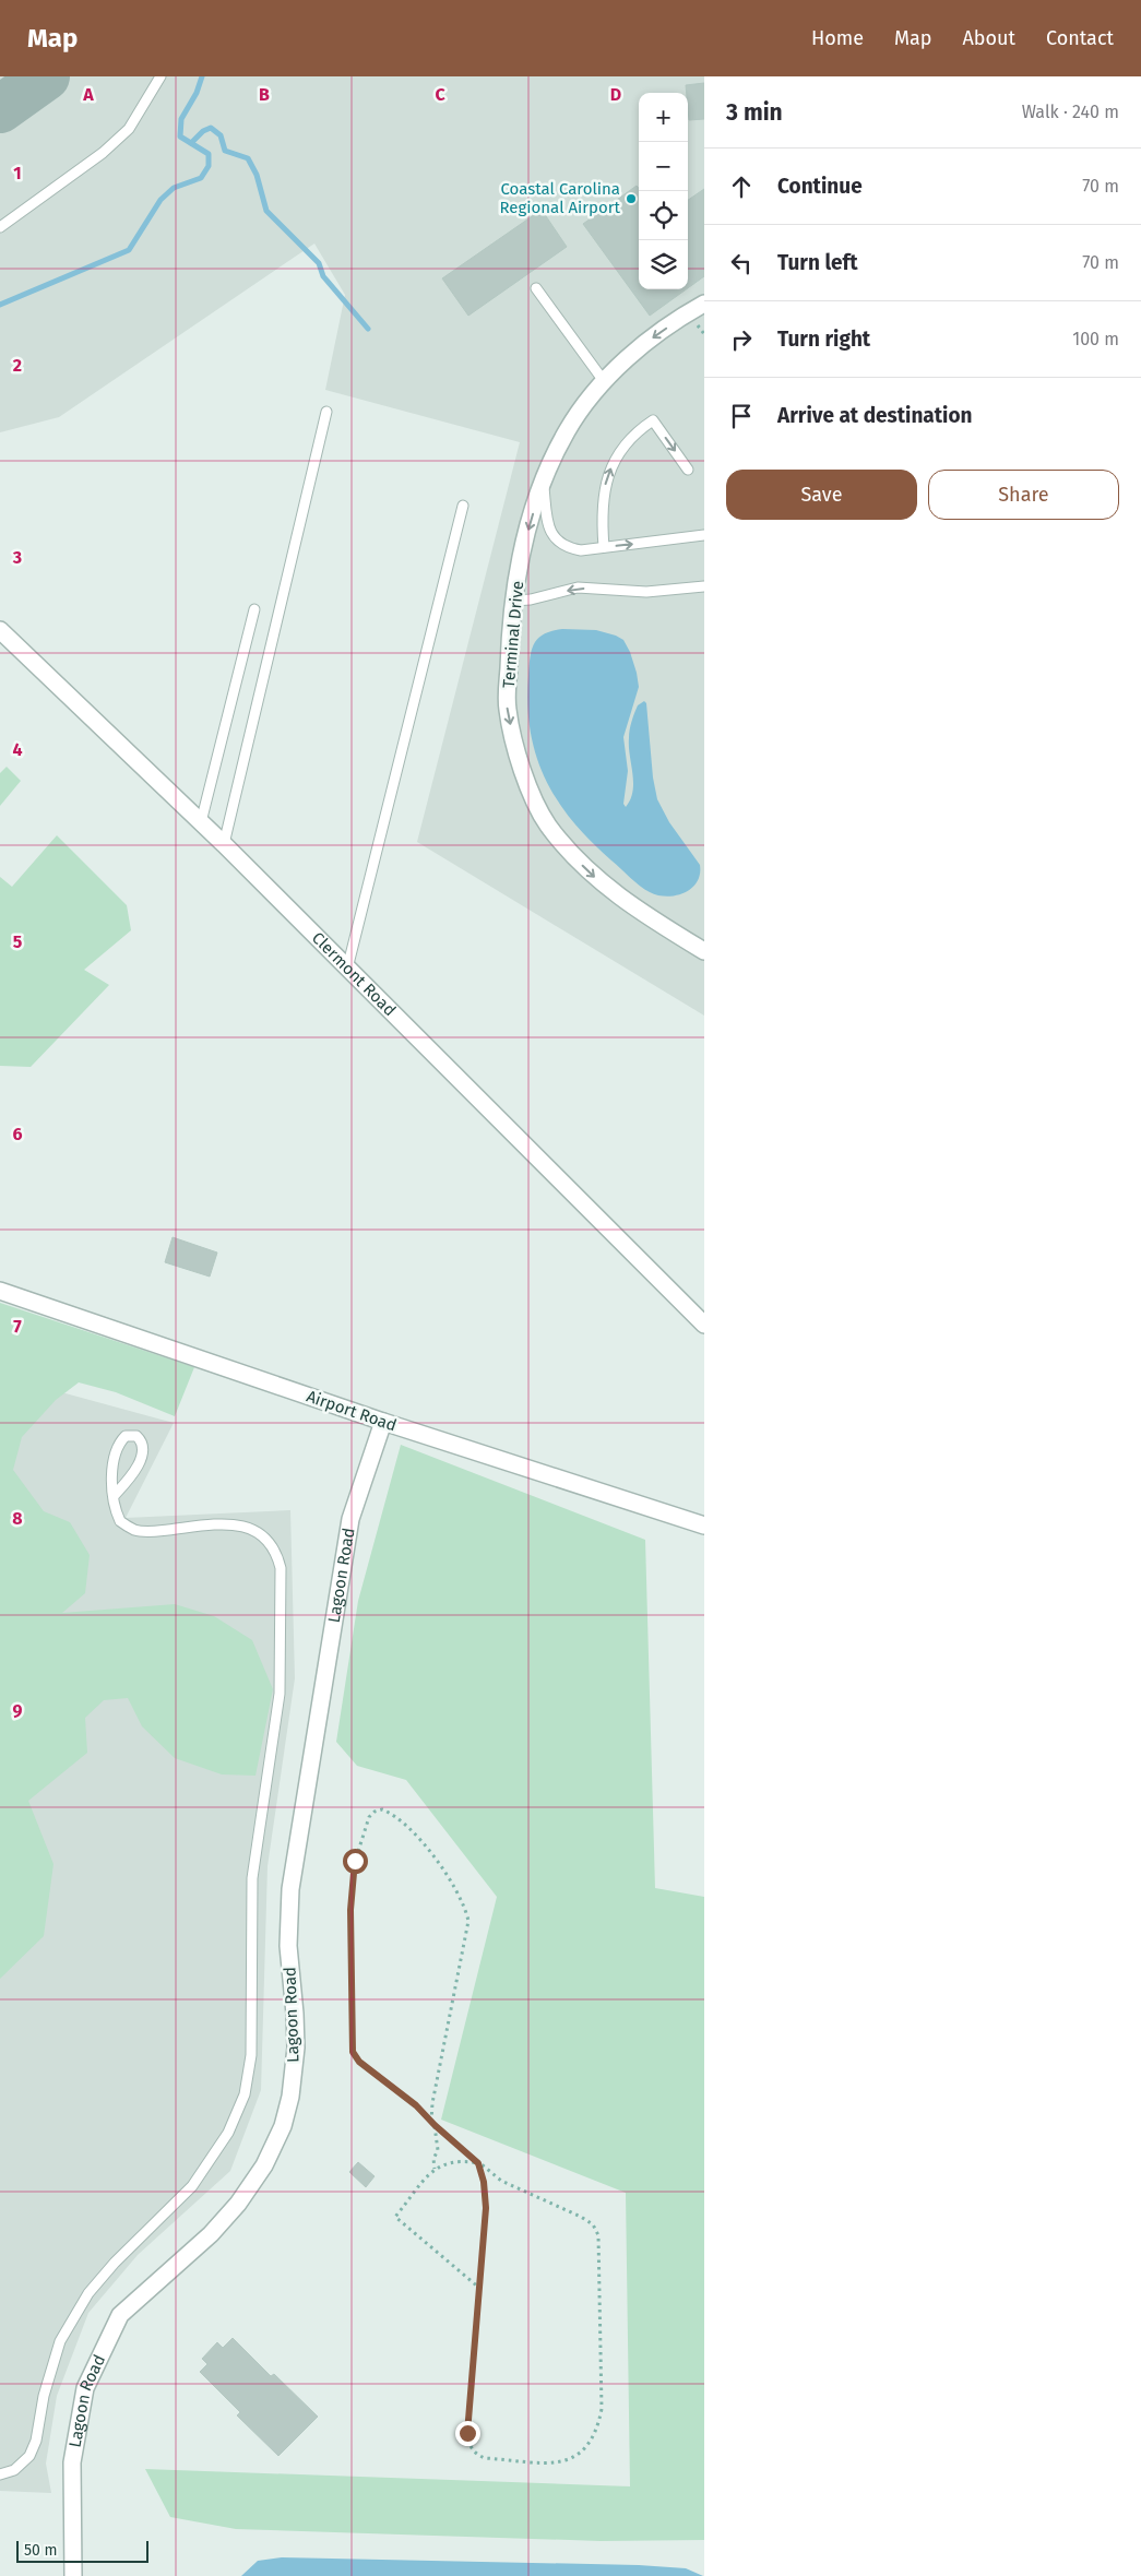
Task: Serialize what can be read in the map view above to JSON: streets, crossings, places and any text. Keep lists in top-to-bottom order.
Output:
{
  "streets": {
    "street": [
      "Terminal Drive",
      "Clermont Road",
      "Airport Road",
      "Lagoon Road"
    ]
  },
  "crossings": [
    ["Airport Road", "Lagoon Road"]
  ],
  "one_way": ["Terminal Drive"],
  "places": ["Coastal Carolina Regional Airport"],
  "scale_bar": "50 m",
  "page": {
    "header": "Map",
    "nav": [
      "Home",
      "Map",
      "About",
      "Contact"
    ],
    "heading": ["3 min", "Walk · 240 m"],
    "map_buttons": ["+", "−"],
    "list": [
      ["Continue", "70 m"],
      ["Turn left", "70 m"],
      ["Turn right", "100 m"],
      "Arrive at destination"
    ],
    "buttons": ["Save", "Share"],
    "scale": "50 m"
  },
  "grid": {
    "columns": [
      "A",
      "B",
      "C",
      "D"
    ],
    "rows": [
      "1",
      "2",
      "3",
      "4",
      "5",
      "6",
      "7",
      "8",
      "9"
    ]
  }
}
